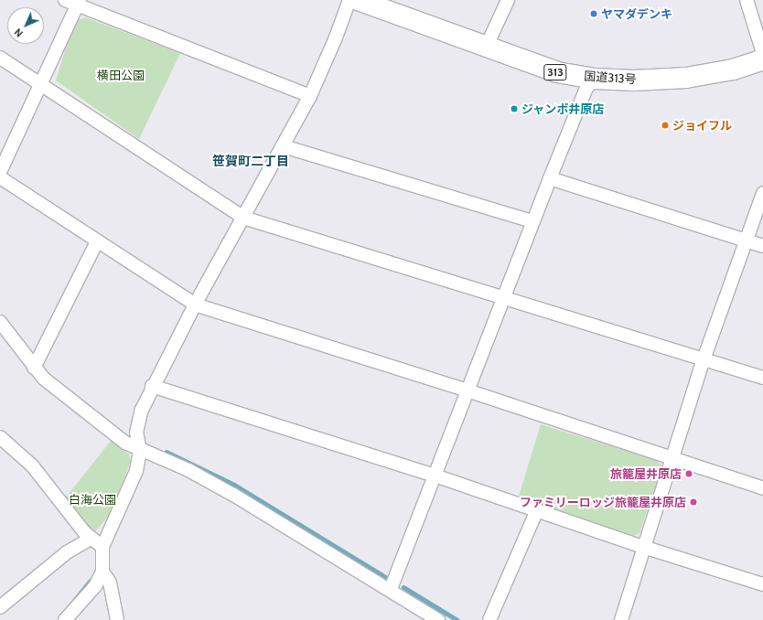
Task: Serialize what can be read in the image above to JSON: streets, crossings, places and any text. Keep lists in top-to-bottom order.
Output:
{
  "streets": {
    "highway": ["313", "国道313号"]
  },
  "districts": ["笹賀町二丁目"],
  "parks": ["横田公園", "白海公園"],
  "places": [
    "ヤマダデンキ",
    "ジャンボ井原店",
    "ジョイフル",
    "旅籠屋井原店",
    "ファミリーロッジ旅籠屋井原店"
  ],
  "north": "bottom left"
}
